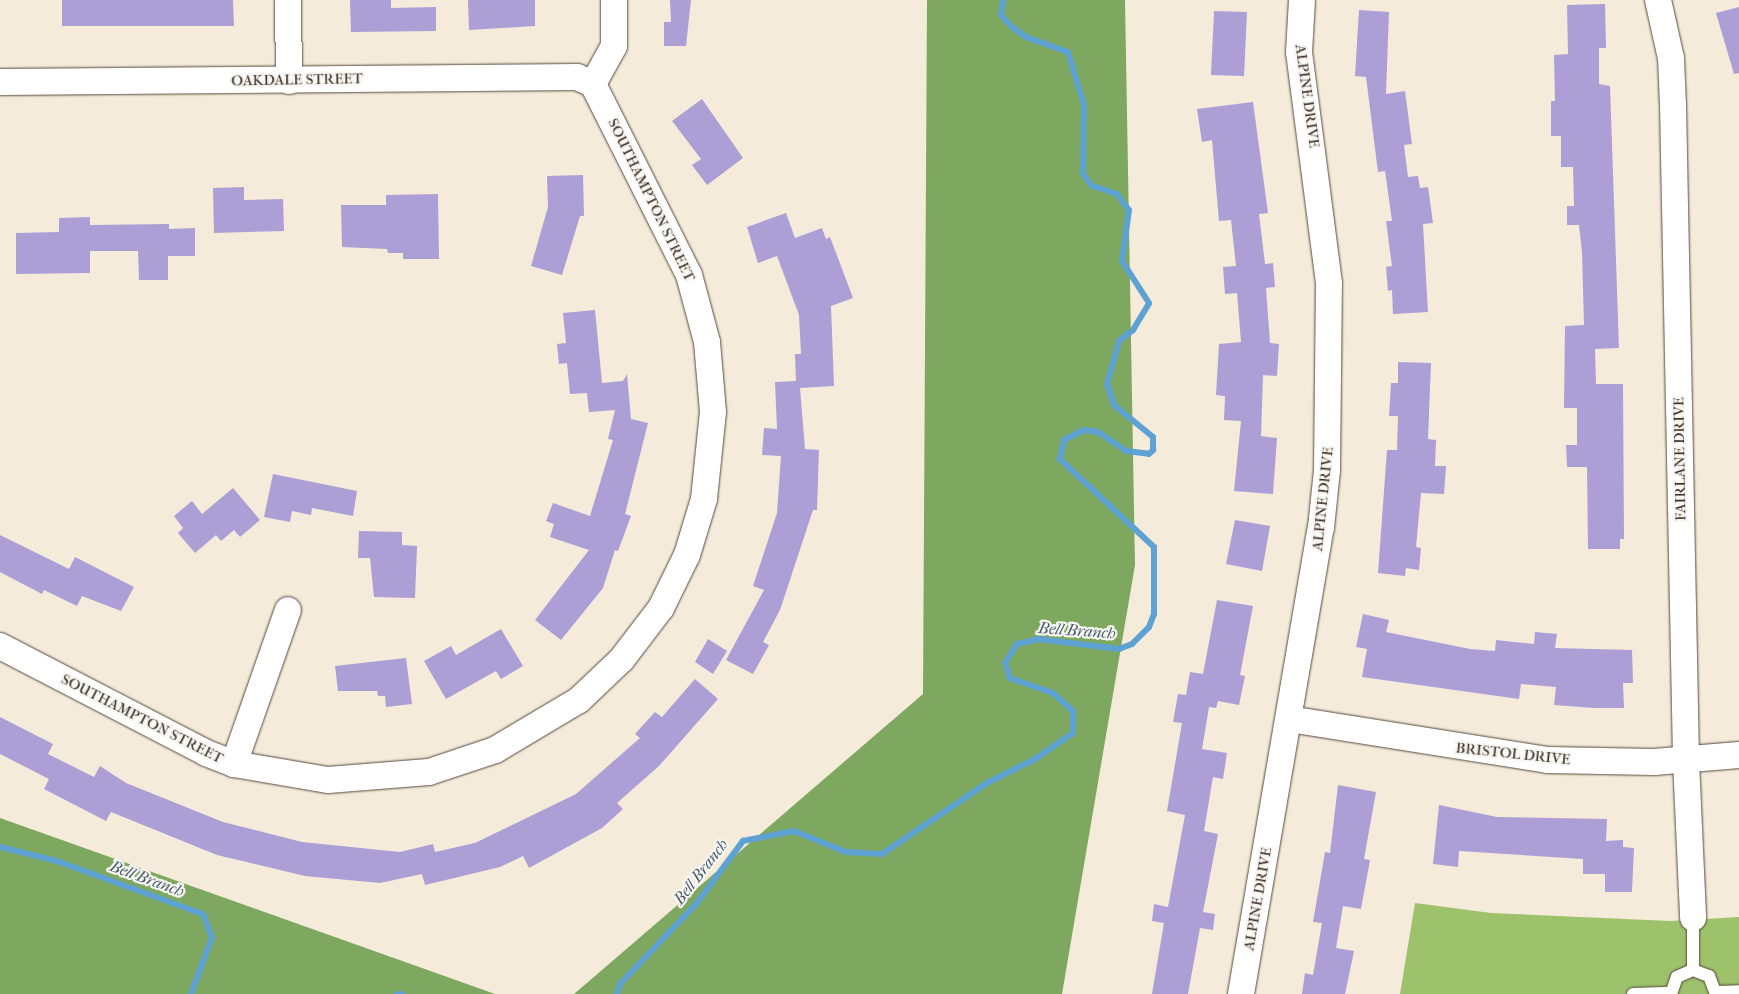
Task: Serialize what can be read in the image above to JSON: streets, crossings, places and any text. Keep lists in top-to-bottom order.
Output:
{
  "streets": {
    "street": [
      "OAKDALE STREET",
      "ALPINE DRIVE",
      "SOUTHAMPTON STREET",
      "FAIRLANE DRIVE",
      "BRISTOL DRIVE"
    ]
  },
  "crossings": [
    ["OAKDALE STREET", "SOUTHAMPTON STREET"],
    ["ALPINE DRIVE", "BRISTOL DRIVE"],
    ["FAIRLANE DRIVE", "BRISTOL DRIVE"]
  ],
  "water": ["Bell Branch"]
}
